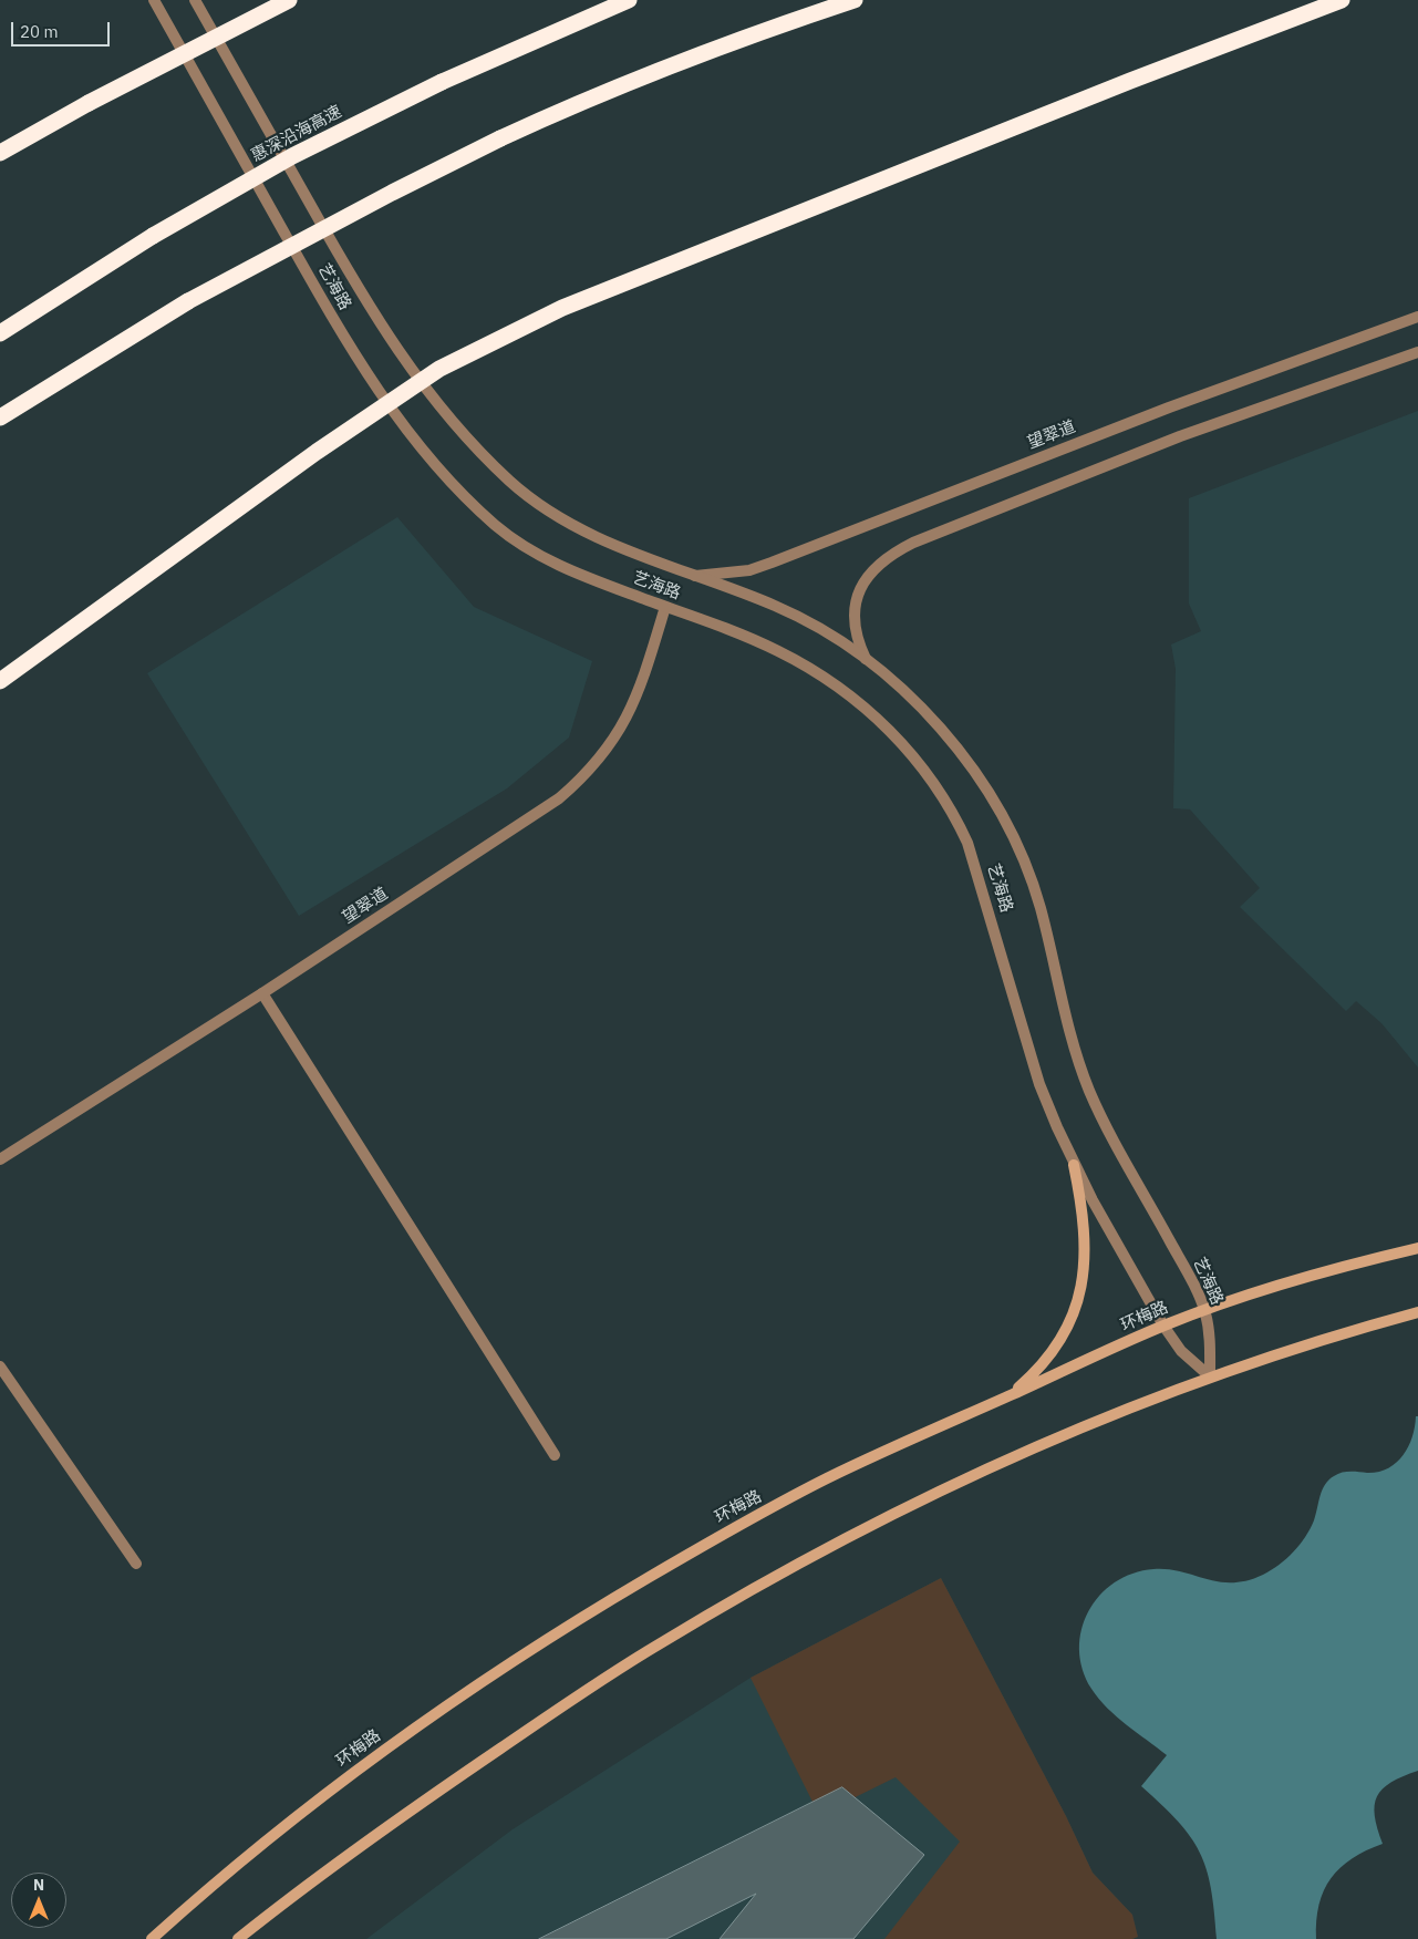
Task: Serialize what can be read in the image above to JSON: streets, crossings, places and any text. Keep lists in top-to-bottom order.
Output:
{
  "streets": {
    "highway": ["惠深沿海高速"],
    "main road": ["环梅路"],
    "street": ["艺海路", "望翠道"]
  },
  "crossings": [
    ["艺海路", "望翠道"],
    ["艺海路", "环梅路"]
  ],
  "scale_bar": "20 m",
  "north": "top"
}
